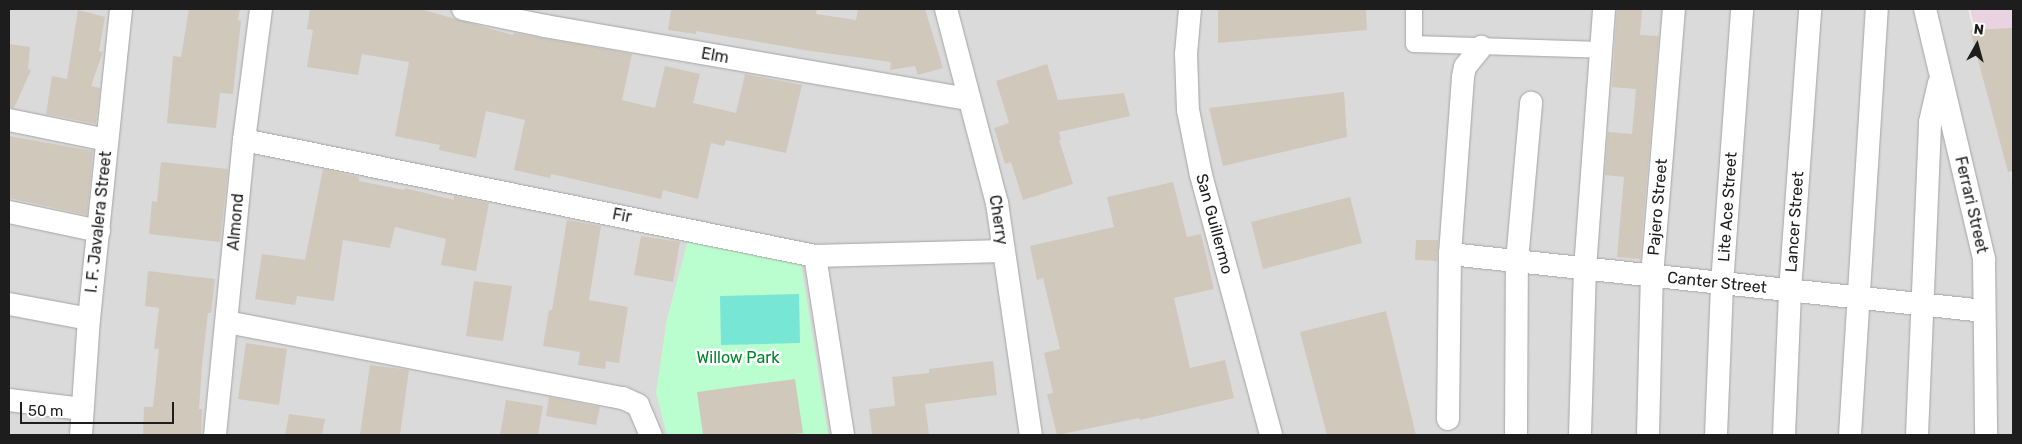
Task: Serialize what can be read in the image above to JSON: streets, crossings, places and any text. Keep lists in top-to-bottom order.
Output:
{
  "streets": {
    "street": [
      "Elm",
      "Ferrari Street",
      "Pajero Street",
      "Lite Ace Street",
      "Fir",
      "Cherry",
      "I. F. Javalera Street",
      "Almond",
      "Lancer Street",
      "San Guillermo",
      "Canter Street"
    ]
  },
  "crossings": [
    ["Elm", "Cherry"],
    ["Ferrari Street", "Canter Street"],
    ["Pajero Street", "Canter Street"],
    ["Lite Ace Street", "Canter Street"],
    ["Fir", "Cherry"],
    ["Fir", "Almond"],
    ["Lancer Street", "Canter Street"]
  ],
  "parks": ["Willow Park"],
  "scale_bar": "50 m",
  "north": "top"
}
